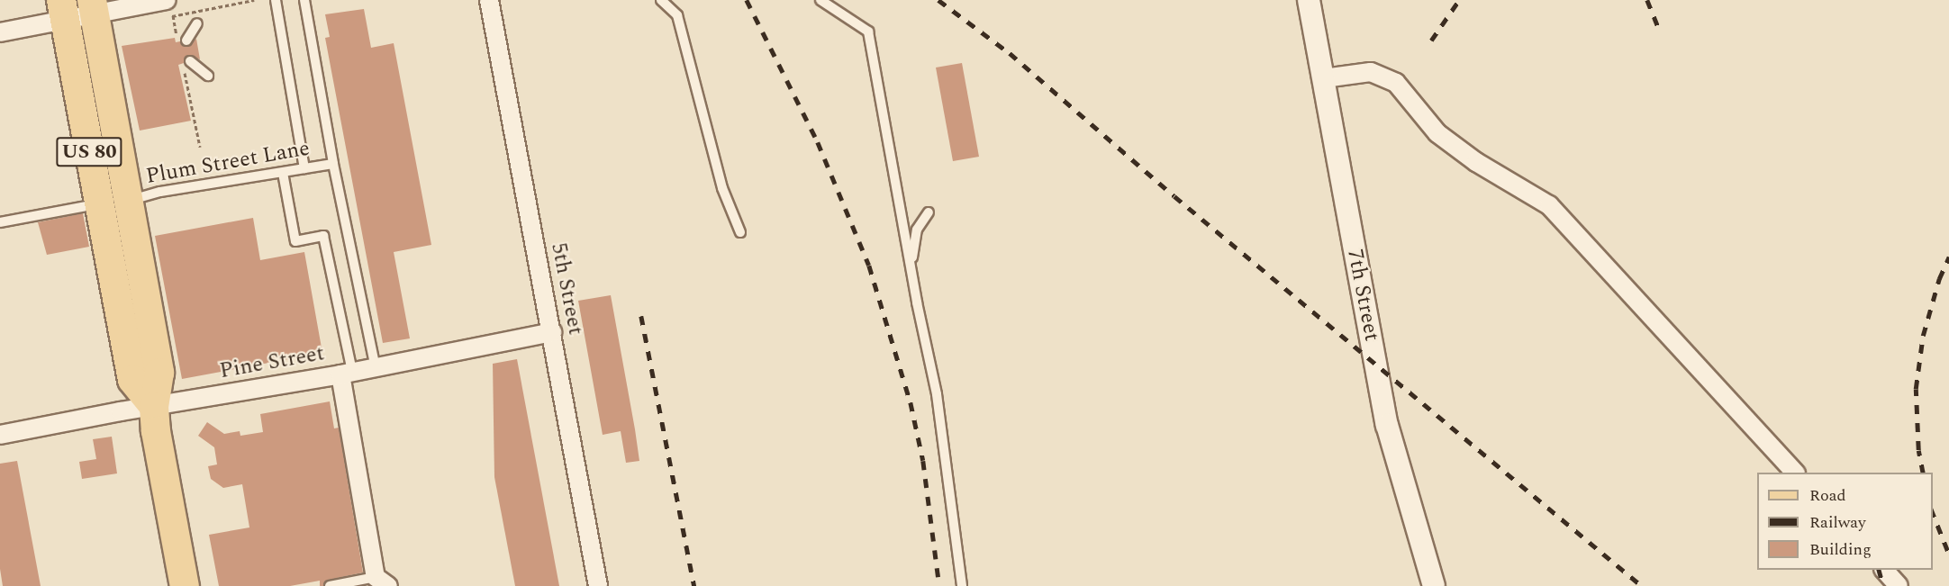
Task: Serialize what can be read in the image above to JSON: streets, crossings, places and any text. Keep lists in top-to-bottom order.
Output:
{
  "streets": {
    "main road": ["US 80"],
    "street": ["5th Street", "7th Street", "Pine Street"],
    "lane": ["Plum Street Lane"]
  },
  "crossings": [
    ["US 80", "Plum Street Lane"],
    ["US 80", "Pine Street"],
    ["5th Street", "Pine Street"]
  ],
  "legend": ["Road", "Railway", "Building"]
}
